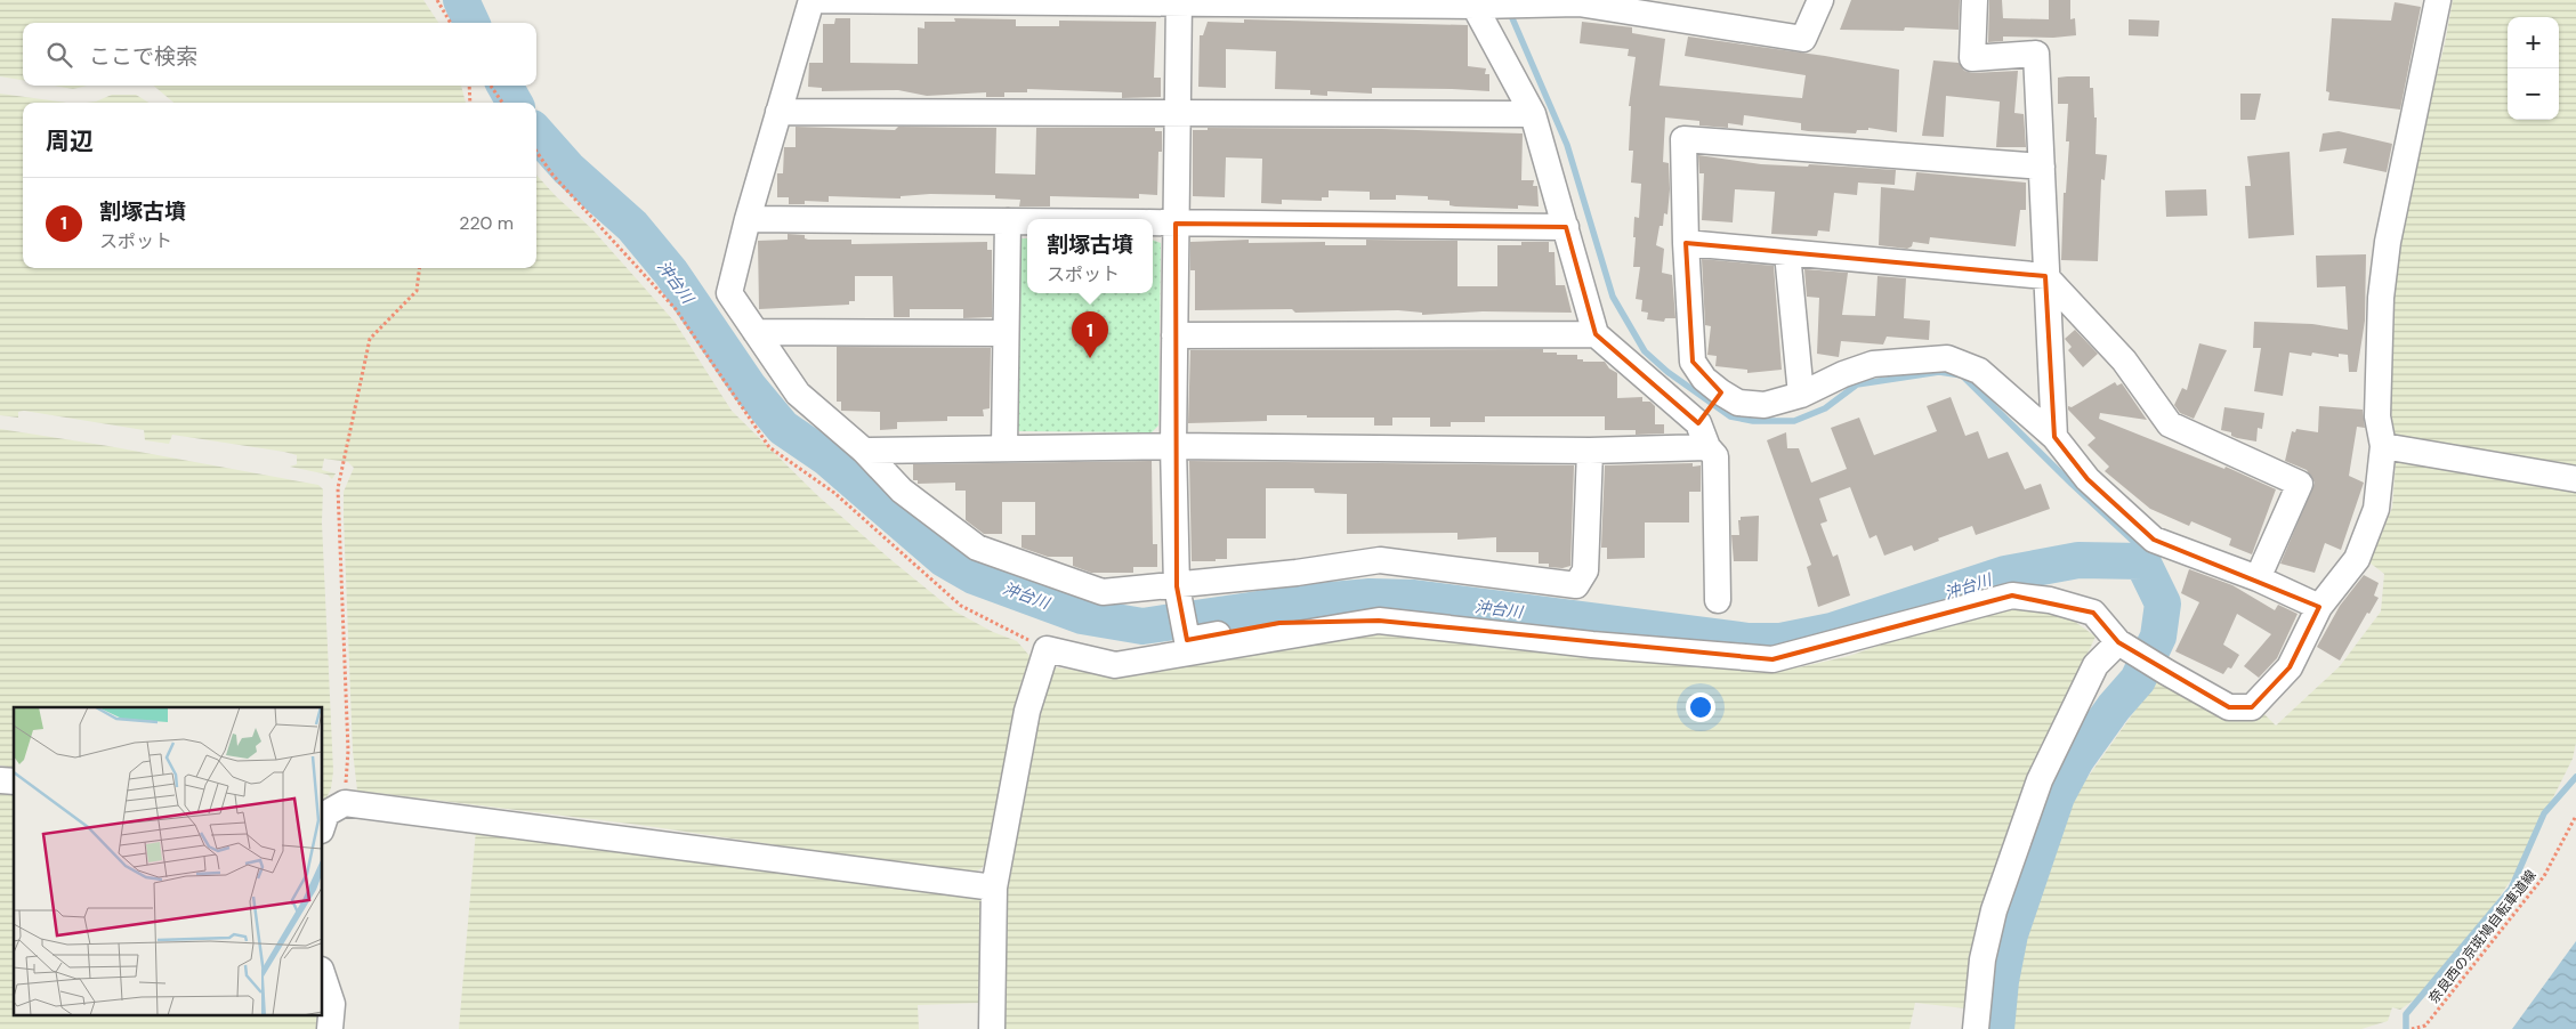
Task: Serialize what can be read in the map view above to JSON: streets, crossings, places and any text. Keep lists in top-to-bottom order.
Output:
{
  "streets": {
    "path": ["奈良西の京斑鳩自転車道線"]
  },
  "water": ["沖台川"],
  "page": {
    "map_buttons": ["+", "−"],
    "search": "ここで検索",
    "heading": "周辺",
    "list": [
      {
        "mark": "1",
        "name": "割塚古墳",
        "note": "スポット",
        "value": "220 m"
      }
    ],
    "popup": ["割塚古墳", "スポット"],
    "pins": "1"
  }
}
